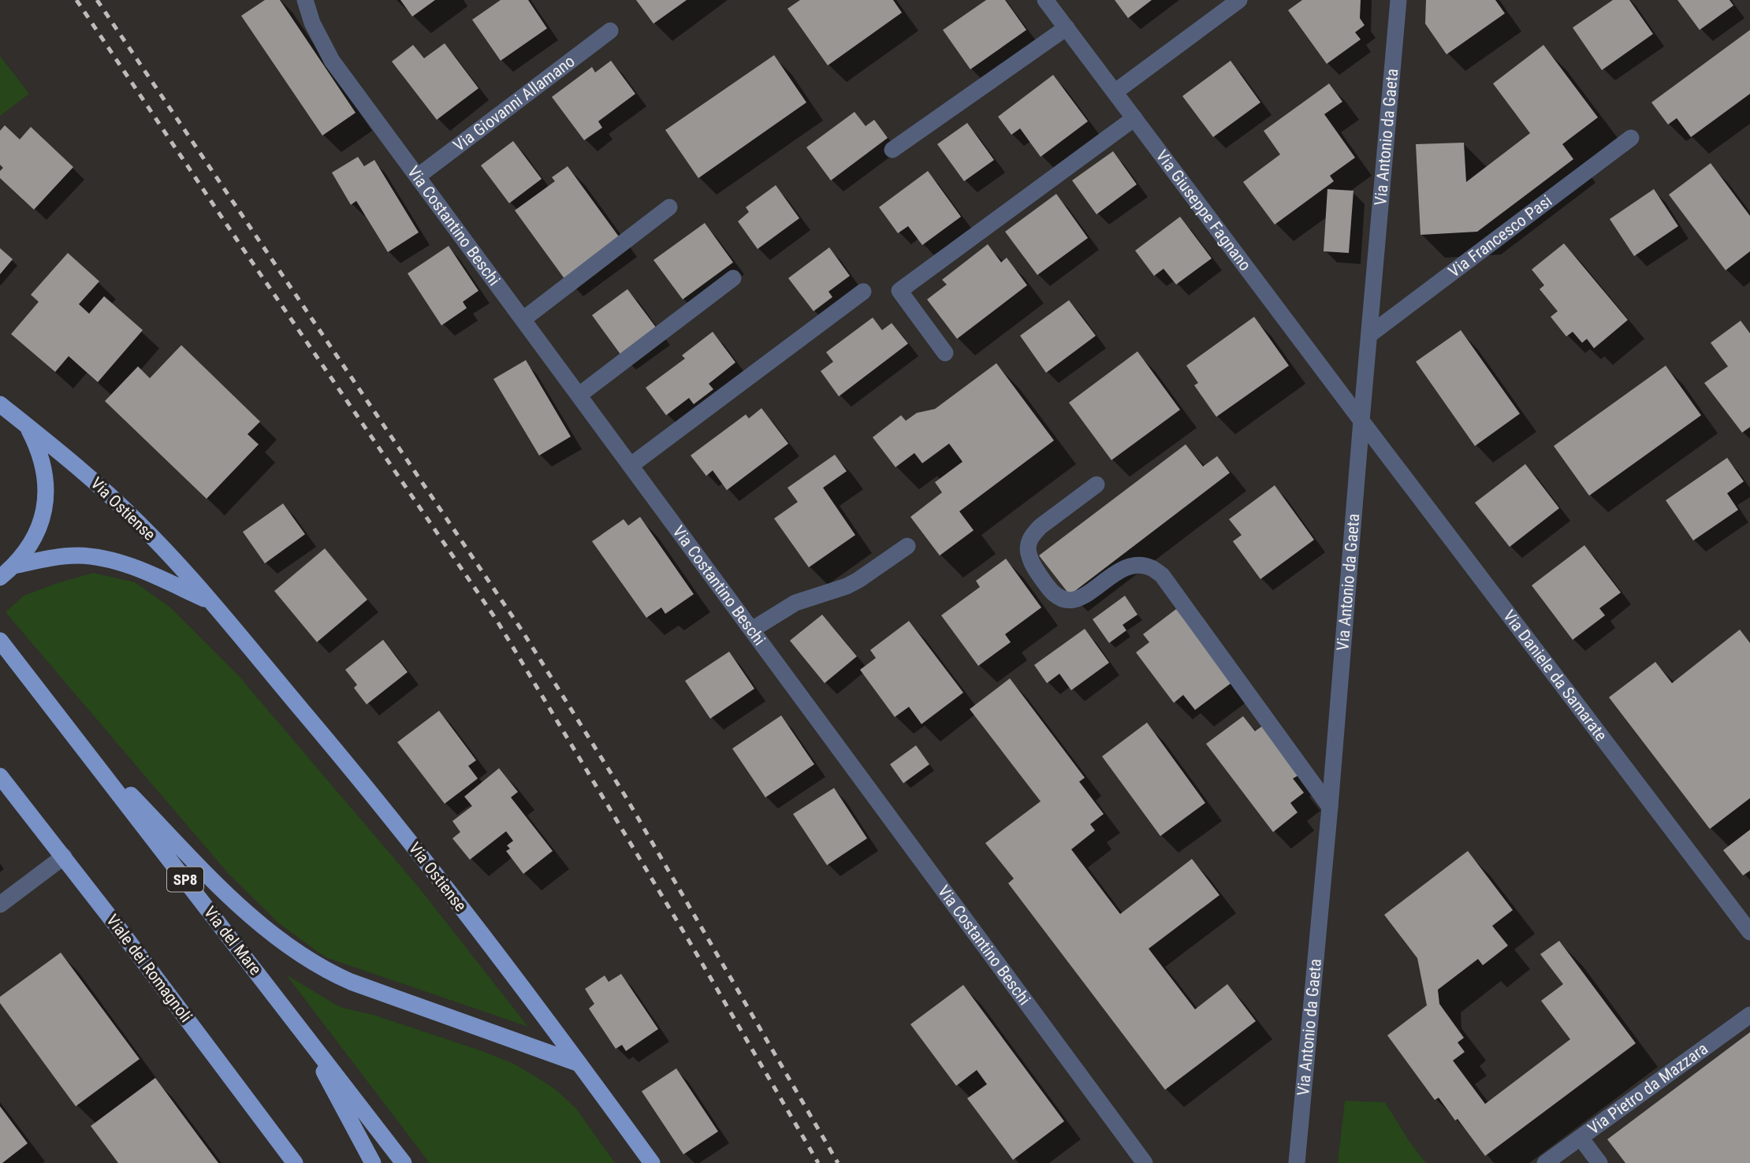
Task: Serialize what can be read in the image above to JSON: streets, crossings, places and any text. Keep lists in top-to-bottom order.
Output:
{
  "streets": {
    "main road": [
      "Via Ostiense",
      "SP8",
      "Via del Mare",
      "Viale dei Romagnoli"
    ],
    "street": [
      "Via Giovanni Allamano",
      "Via Antonio da Gaeta",
      "Via Giuseppe Fagnano",
      "Via Costantino Beschi",
      "Via Francesco Pasi",
      "Via Daniele da Samarate",
      "Via Pietro da Mazzara"
    ]
  },
  "crossings": [
    ["Via Giovanni Allamano", "Via Costantino Beschi"],
    ["Via Antonio da Gaeta", "Via Giuseppe Fagnano"],
    ["Via Antonio da Gaeta", "Via Francesco Pasi"],
    ["Via Antonio da Gaeta", "Via Daniele da Samarate"],
    ["Via Giuseppe Fagnano", "Via Daniele da Samarate"]
  ]
}
